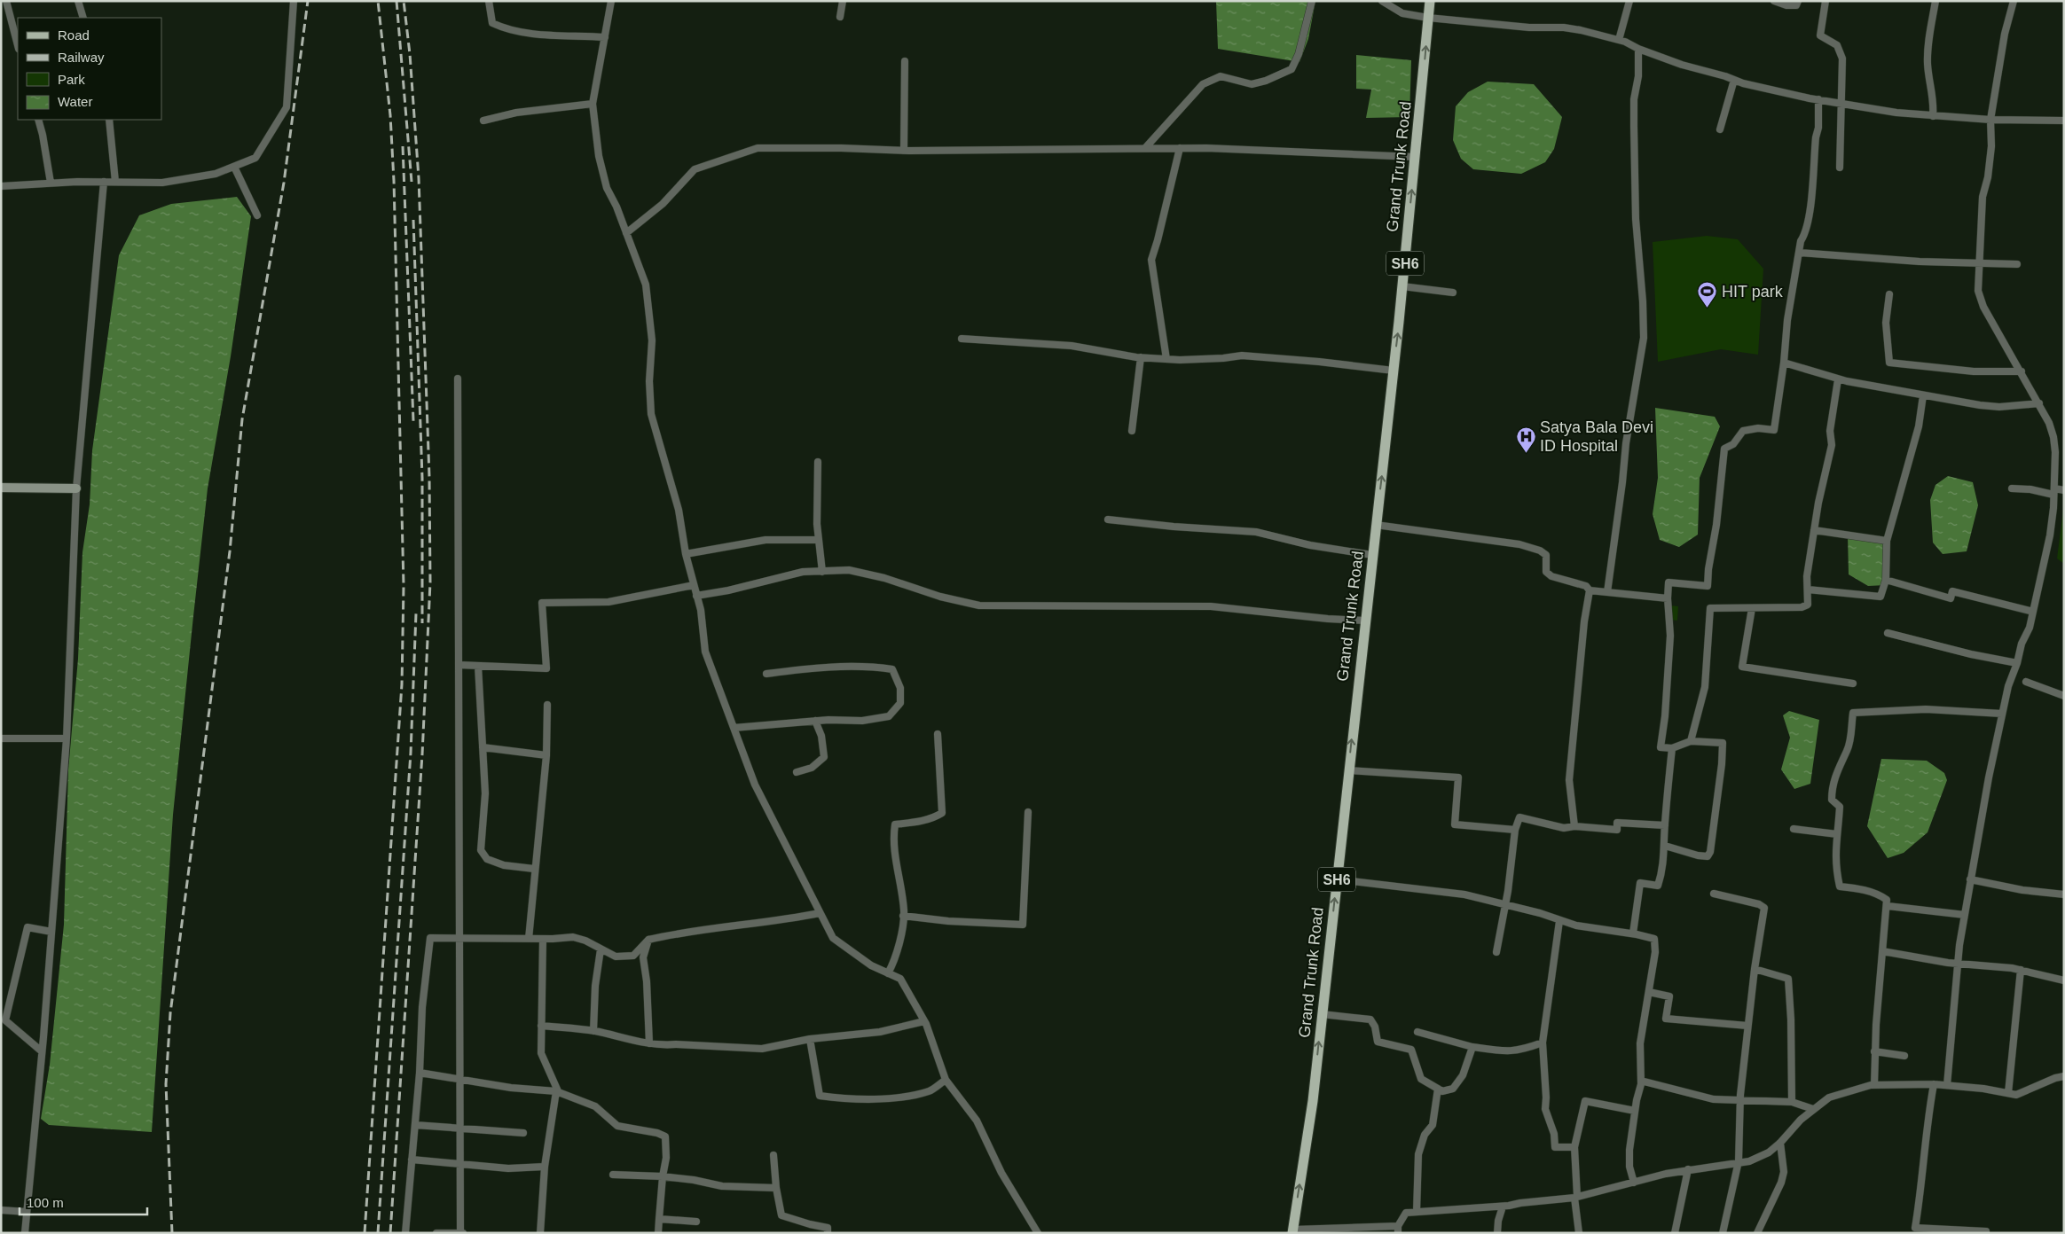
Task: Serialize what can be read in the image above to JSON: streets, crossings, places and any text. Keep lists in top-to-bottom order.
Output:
{
  "streets": {
    "main road": ["Grand Trunk Road", "SH6"]
  },
  "one_way": ["Grand Trunk Road"],
  "places": {
    "sports": ["HIT park"],
    "hospital": ["Satya Bala Devi ID Hospital"]
  },
  "legend": [
    "Road",
    "Railway",
    "Park",
    "Water"
  ],
  "scale_bar": "100 m"
}
